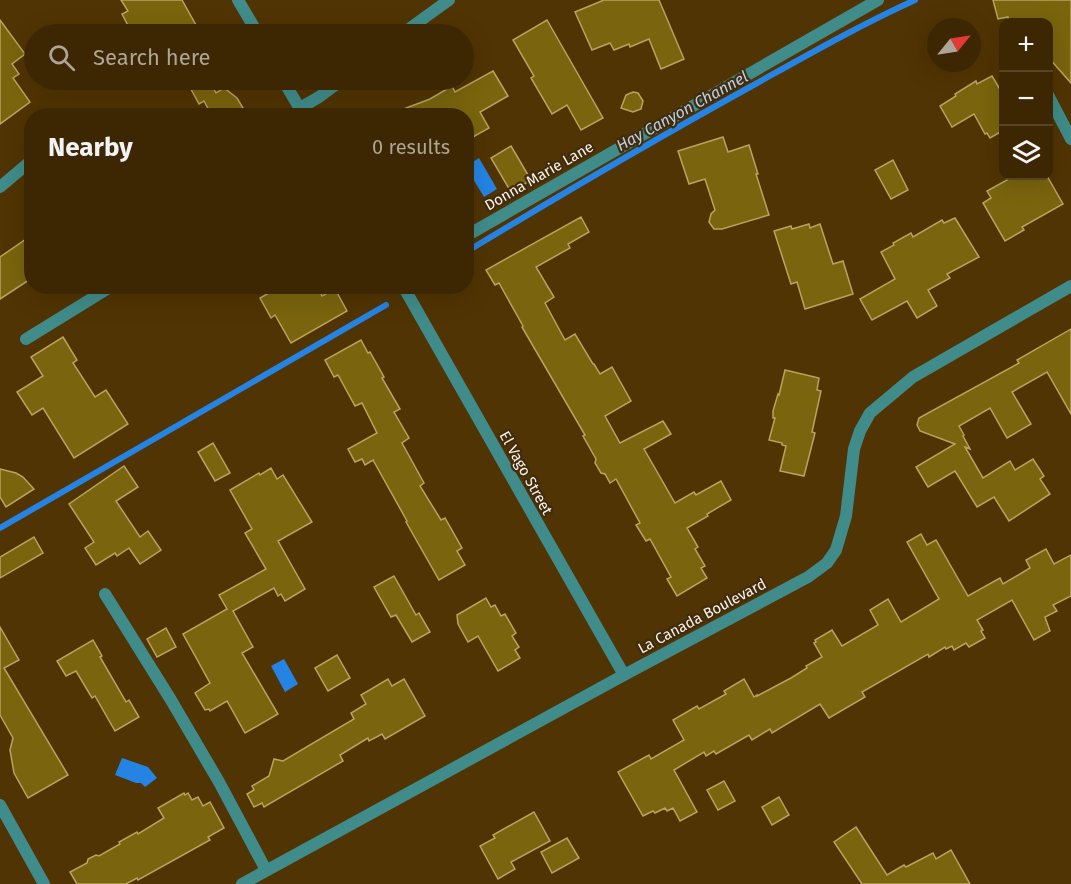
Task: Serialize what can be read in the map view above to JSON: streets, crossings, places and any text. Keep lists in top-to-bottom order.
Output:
{
  "streets": {
    "street": ["Donna Marie Lane", "El Vago Street", "La Canada Boulevard"]
  },
  "crossings": [
    ["El Vago Street", "La Canada Boulevard"]
  ],
  "water": ["Hay Canyon Channel"],
  "north": "top right",
  "page": {
    "map_buttons": ["+", "−"],
    "search": "Search here",
    "heading": ["Nearby", "0 results"]
  }
}
